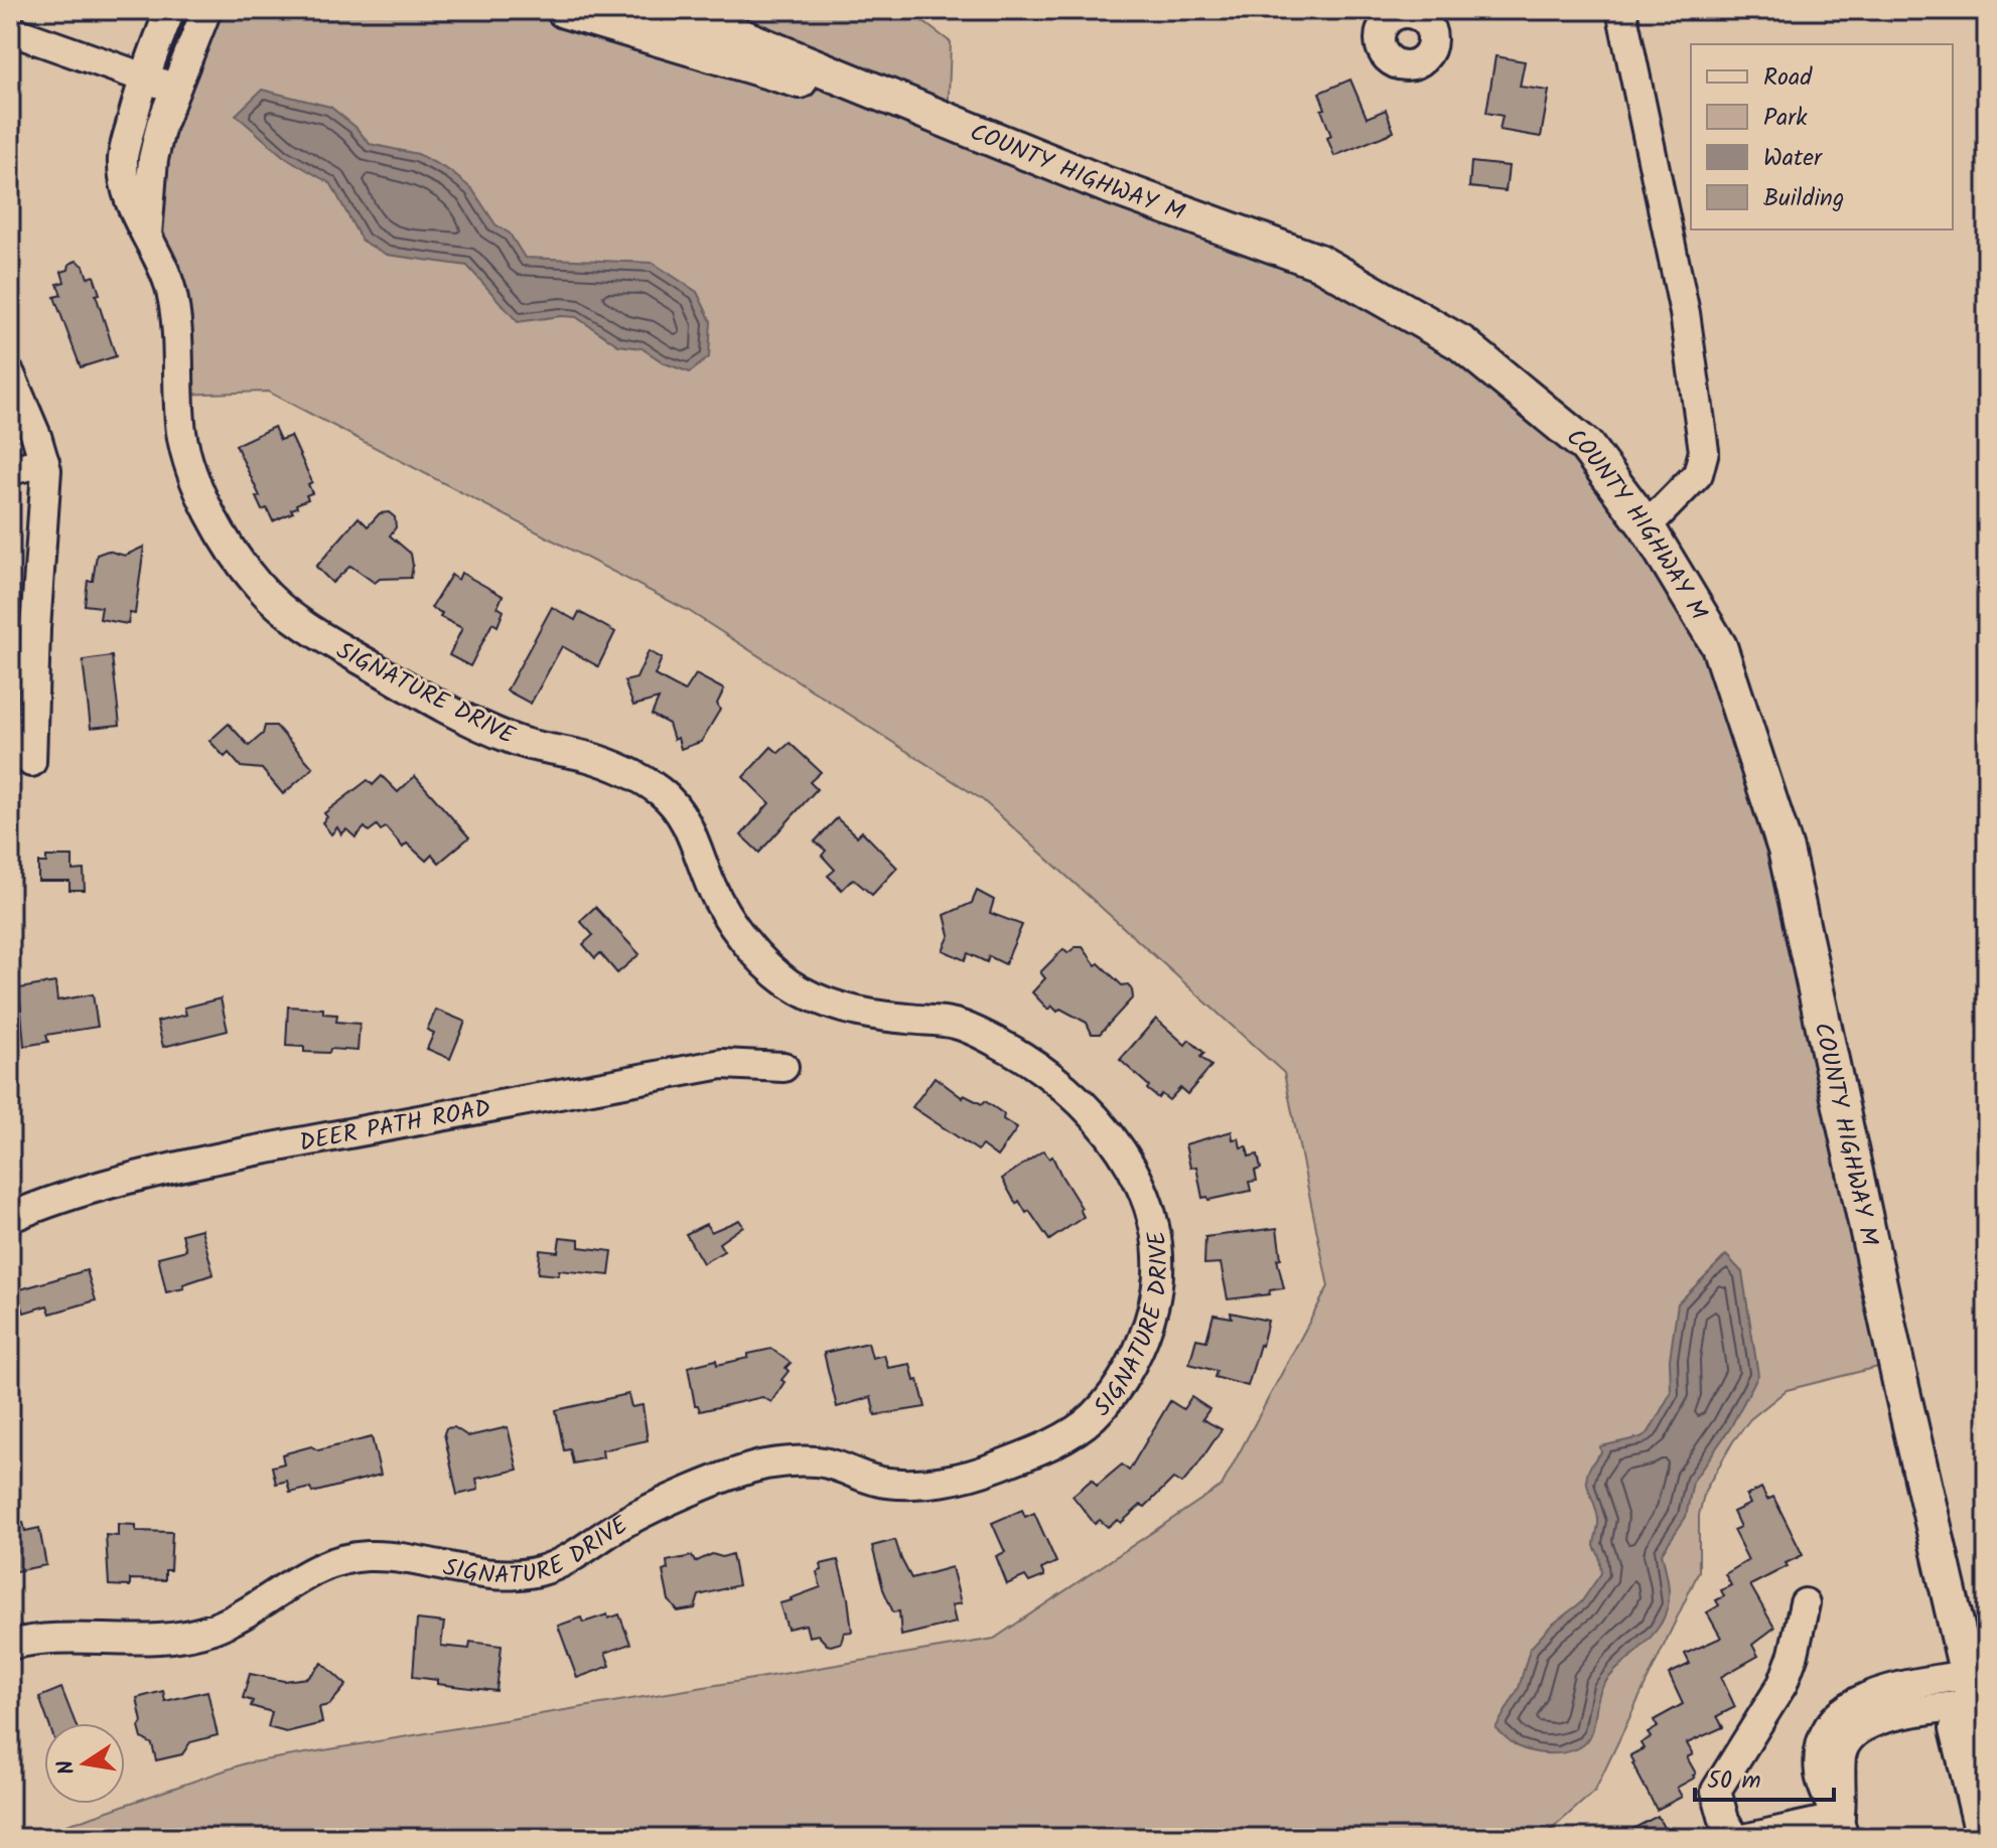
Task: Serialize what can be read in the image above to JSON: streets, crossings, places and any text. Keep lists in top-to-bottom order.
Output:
{
  "streets": {
    "main road": ["COUNTY HIGHWAY M"],
    "street": ["SIGNATURE DRIVE", "DEER PATH ROAD"]
  },
  "legend": [
    "Road",
    "Park",
    "Water",
    "Building"
  ],
  "scale_bar": "50 m",
  "north": "left"
}
